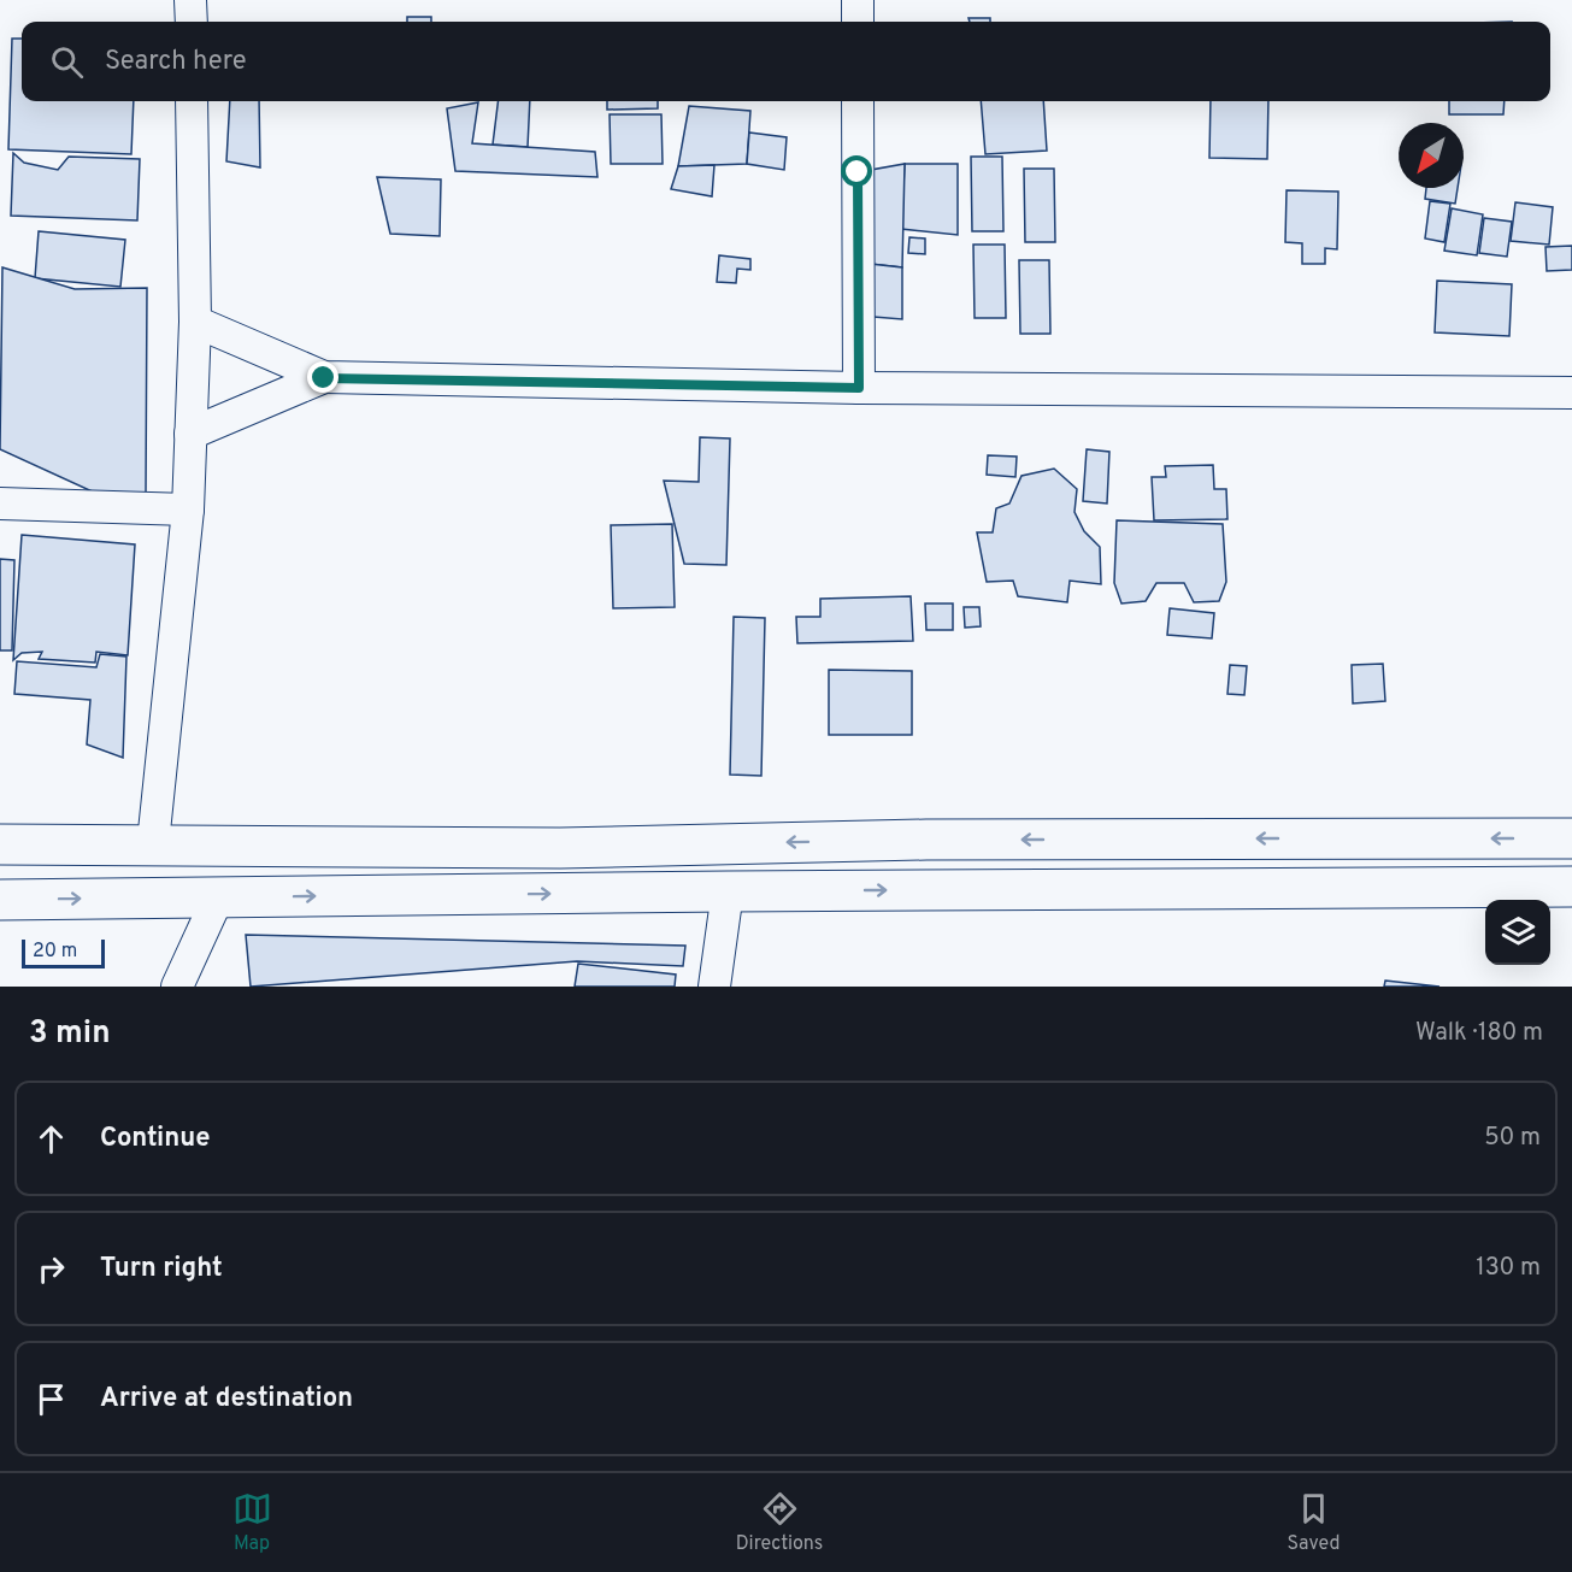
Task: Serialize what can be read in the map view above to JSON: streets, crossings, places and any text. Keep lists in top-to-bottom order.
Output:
{
  "scale_bar": "20 m",
  "north": "bottom left",
  "page": {
    "search": "Search here",
    "scale": "20 m",
    "heading": ["3 min", "Walk · 180 m"],
    "list": [
      ["Continue", "50 m"],
      ["Turn right", "130 m"],
      "Arrive at destination"
    ],
    "nav": ["Map", "Directions", "Saved"]
  }
}
